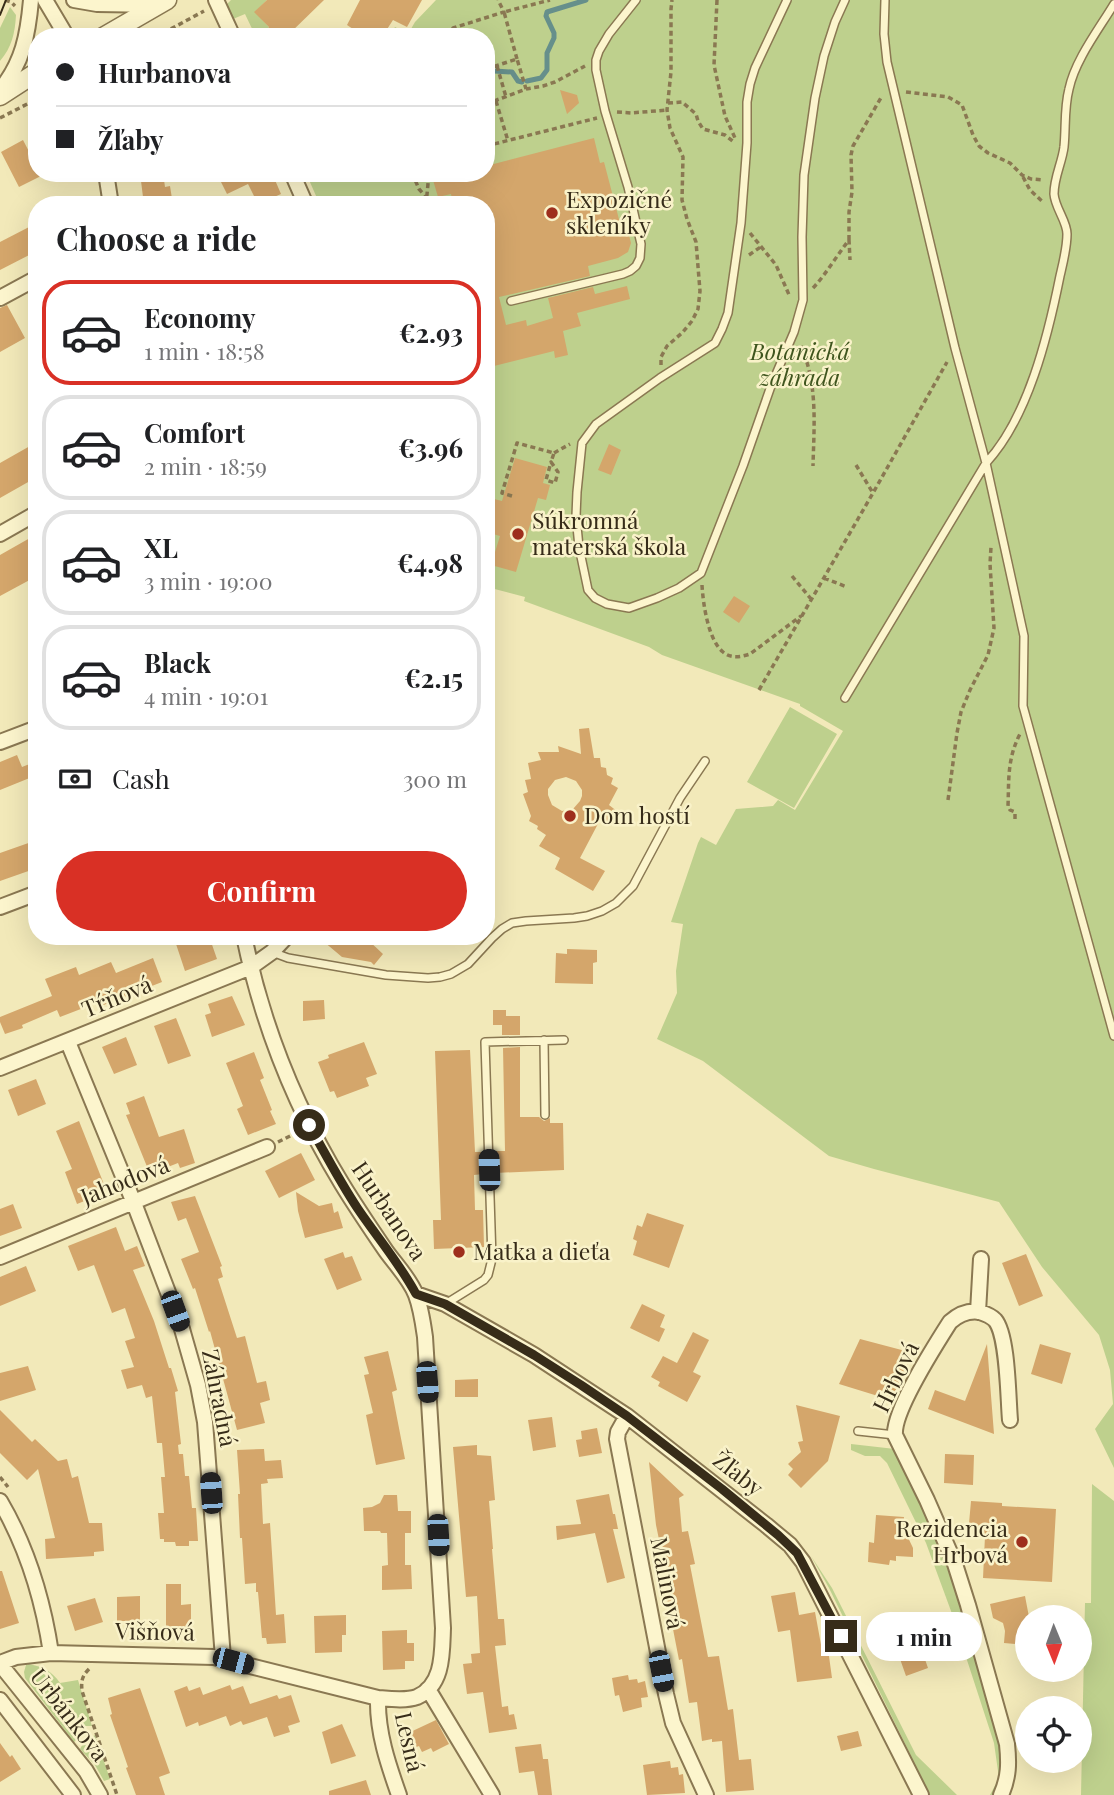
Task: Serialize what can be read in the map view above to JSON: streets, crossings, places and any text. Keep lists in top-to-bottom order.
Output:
{
  "streets": {
    "street": [
      "Tŕňová",
      "Jahodová",
      "Hurbanova",
      "Hrbová",
      "Záhradná",
      "Žľaby",
      "Malinová",
      "Višňová",
      "Urbánkova",
      "Lesná"
    ]
  },
  "crossings": [
    ["Tŕňová", "Hurbanova"],
    ["Tŕňová", "Záhradná"],
    ["Jahodová", "Záhradná"],
    ["Hurbanova", "Žľaby"],
    ["Hurbanova", "Višňová"],
    ["Záhradná", "Višňová"],
    ["Žľaby", "Malinová"],
    ["Višňová", "Urbánkova"],
    ["Višňová", "Lesná"]
  ],
  "parks": ["Botanická záhrada"],
  "places": [
    "Expozičné skleníky",
    "Súkromná materská škola",
    "Dom hostí",
    "Matka a dieťa",
    "Rezidencia Hrbová"
  ],
  "north": "bottom",
  "page": {
    "banner": ["Hurbanova", "Žľaby"],
    "heading": "Choose a ride",
    "list": [
      {
        "name": "Economy",
        "note": "1 min · 18:58",
        "value": "€2.93"
      },
      {
        "name": "Comfort",
        "note": "2 min · 18:59",
        "value": "€3.96"
      },
      {
        "name": "XL",
        "note": "3 min · 19:00",
        "value": "€4.98"
      },
      {
        "name": "Black",
        "note": "4 min · 19:01",
        "value": "€2.15"
      }
    ],
    "pay": ["Cash", "300 m"],
    "buttons": "Confirm",
    "bubble": "1 min"
  }
}
